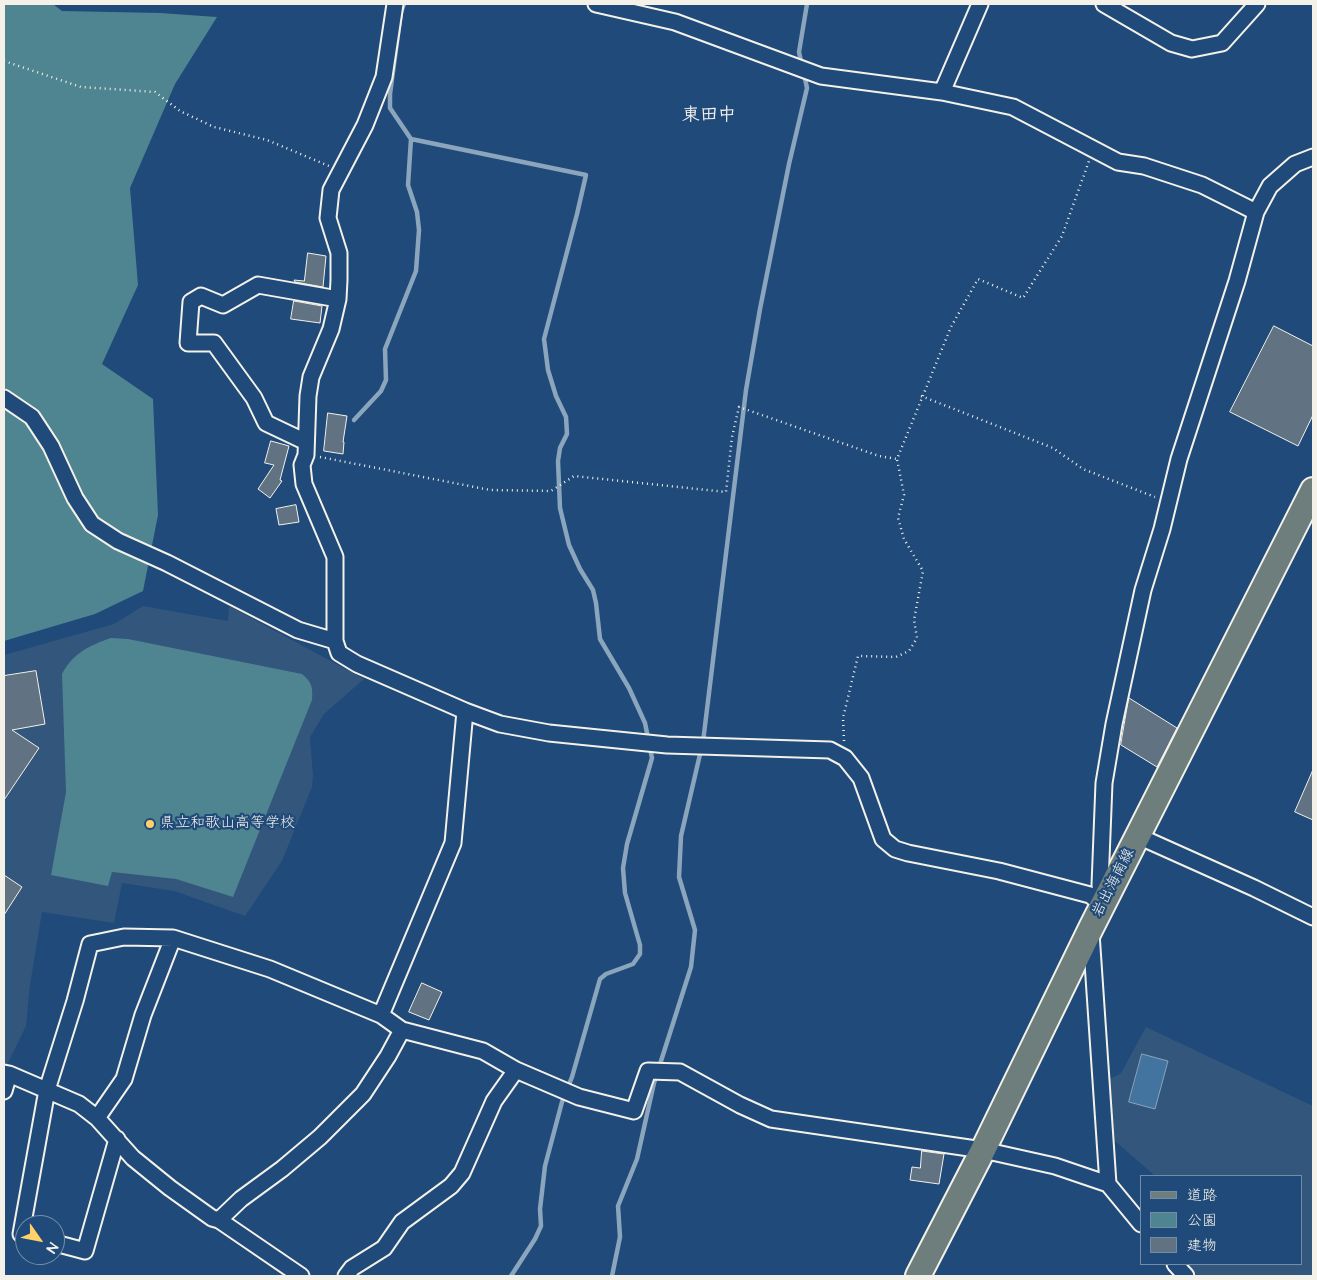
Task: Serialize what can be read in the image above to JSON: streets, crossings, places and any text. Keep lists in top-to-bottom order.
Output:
{
  "streets": {
    "main road": ["岩出海南線"]
  },
  "districts": ["東田中"],
  "places": ["県立和歌山高等学校"],
  "legend": ["道路", "公園", "建物"],
  "north": "bottom right"
}
